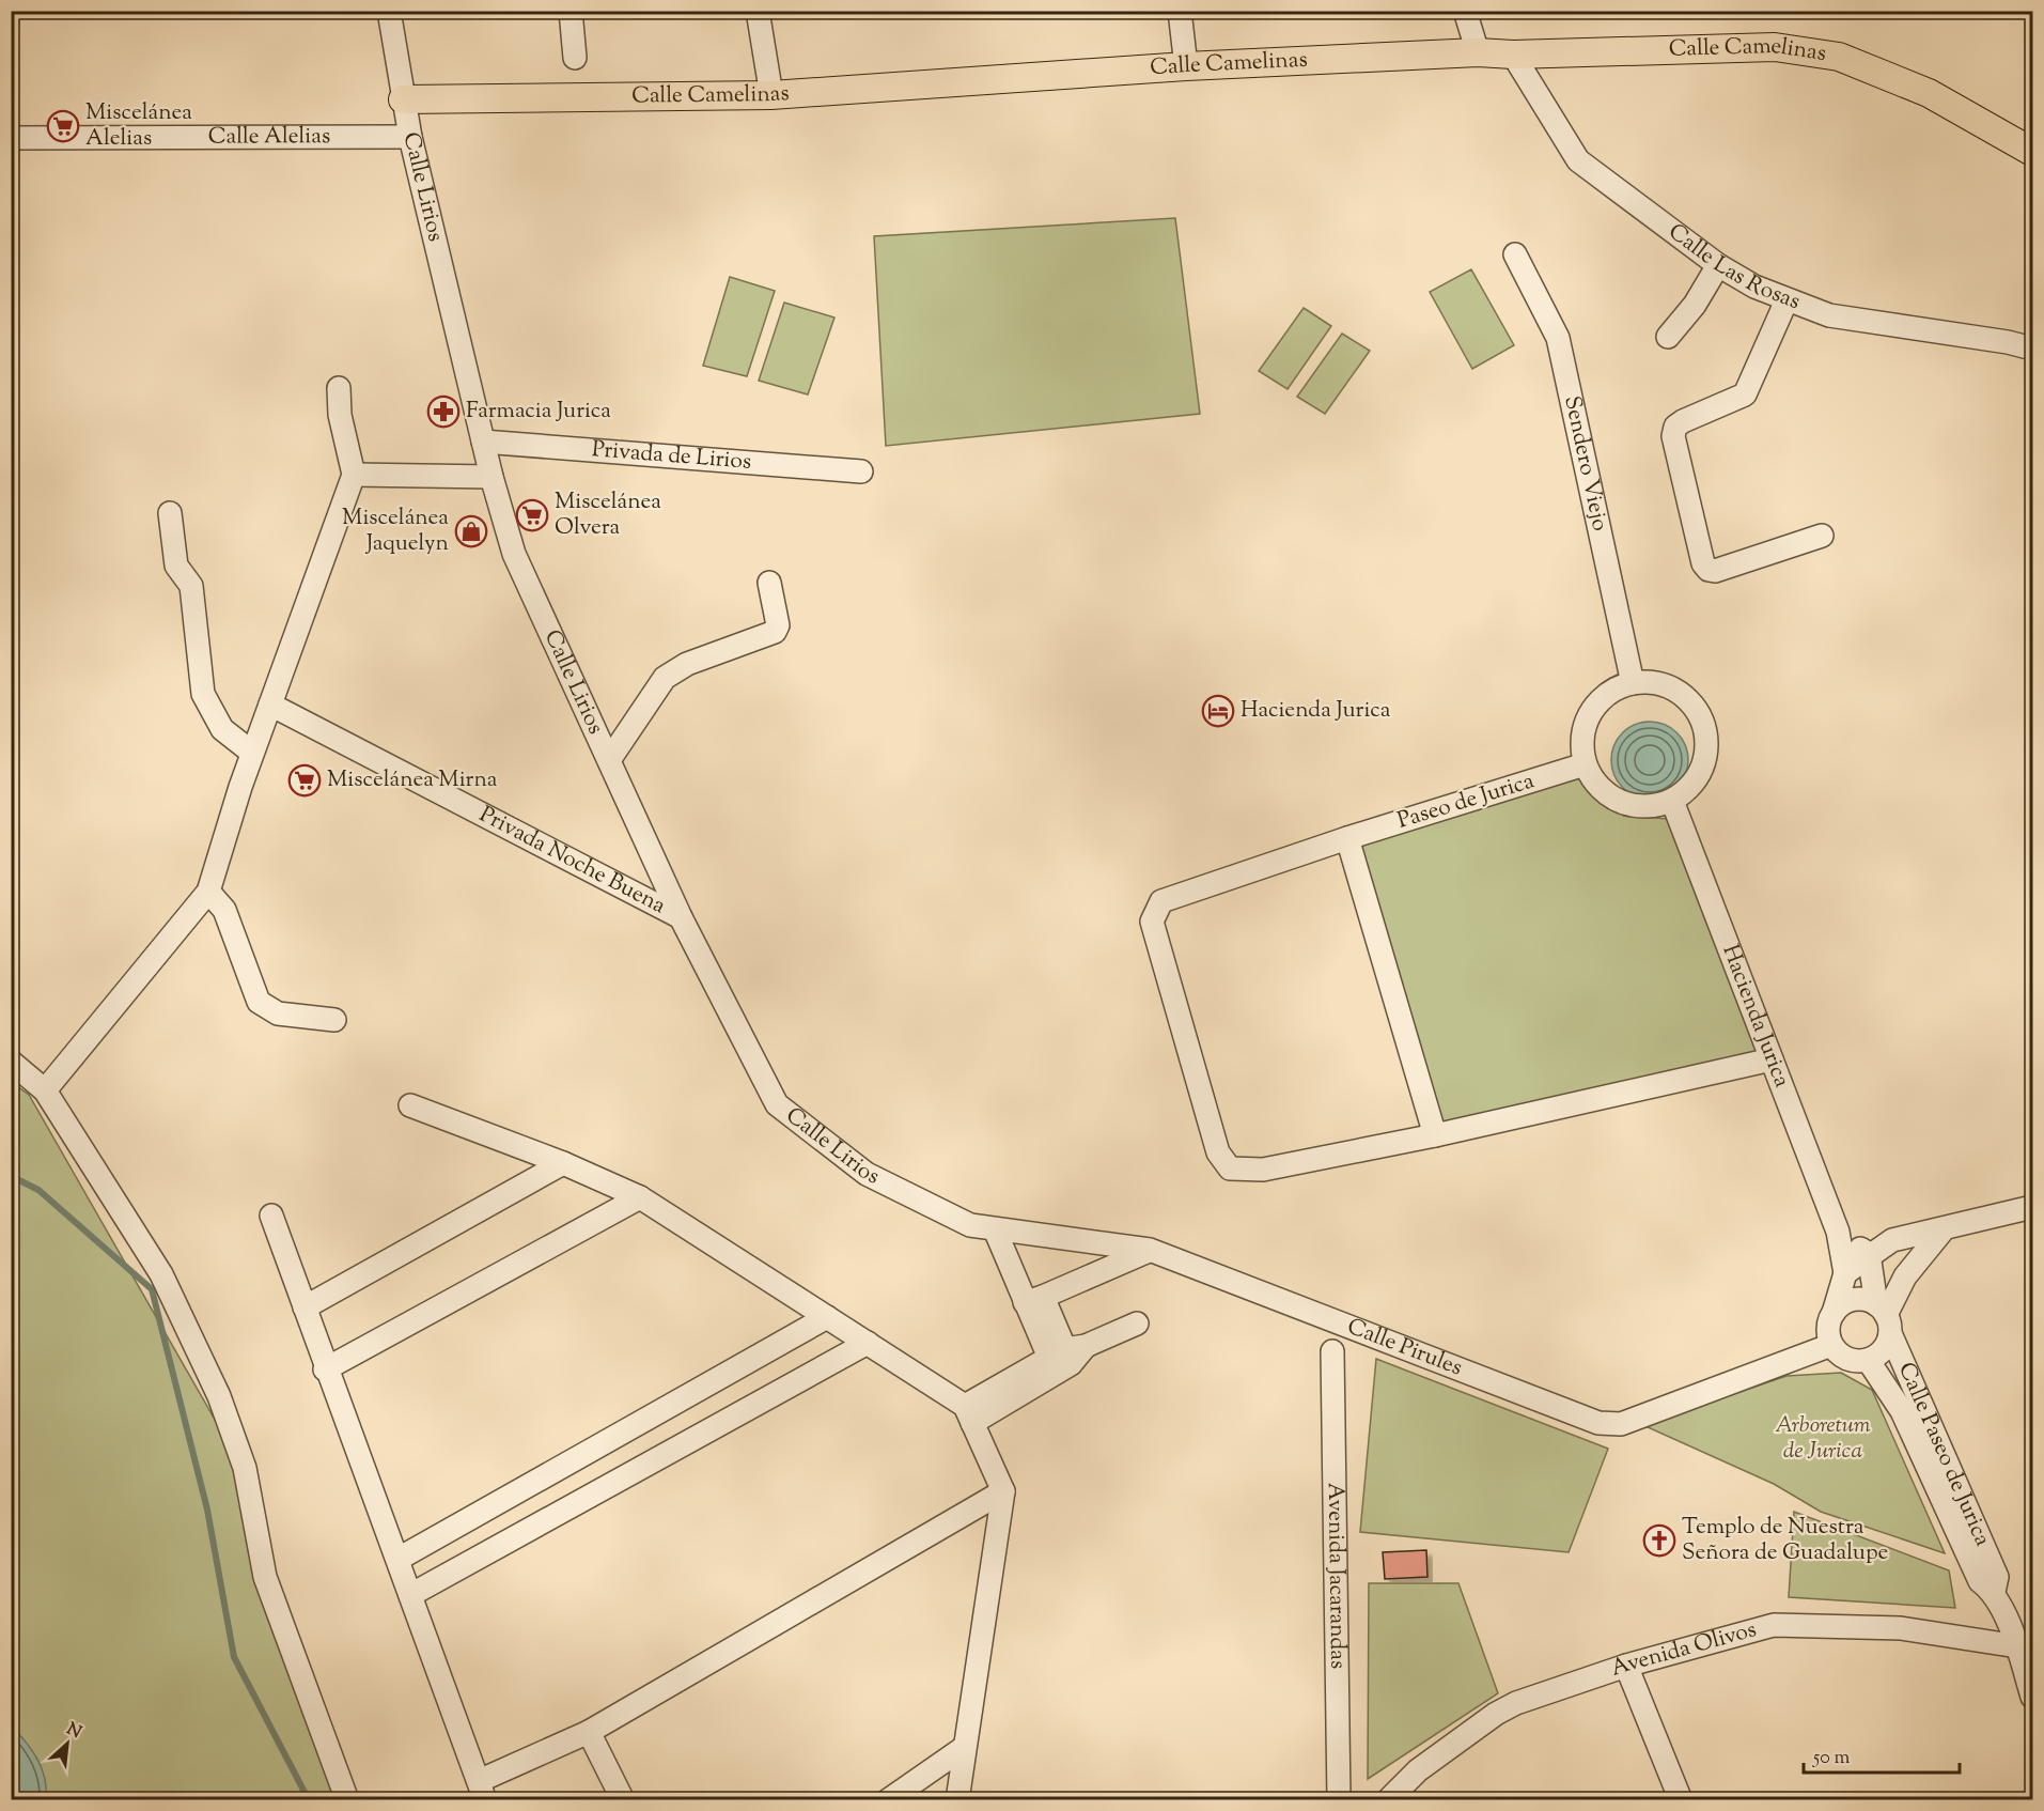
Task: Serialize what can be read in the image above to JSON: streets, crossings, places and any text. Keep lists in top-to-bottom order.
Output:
{
  "streets": {
    "main road": ["Calle Camelinas"],
    "street": [
      "Calle Alelias",
      "Calle Lirios",
      "Calle Las Rosas",
      "Privada de Lirios",
      "Sendero Viejo",
      "Paseo de Jurica",
      "Privada Noche Buena",
      "Hacienda Jurica",
      "Calle Pirules",
      "Calle Paseo de Jurica",
      "Avenida Jacarandas",
      "Avenida Olivos"
    ]
  },
  "crossings": [
    ["Calle Camelinas", "Calle Lirios"],
    ["Calle Camelinas", "Calle Las Rosas"],
    ["Calle Alelias", "Calle Lirios"],
    ["Calle Lirios", "Privada de Lirios"],
    ["Calle Lirios", "Privada Noche Buena"],
    ["Calle Lirios", "Calle Pirules"],
    ["Sendero Viejo", "Paseo de Jurica"],
    ["Sendero Viejo", "Hacienda Jurica"],
    ["Paseo de Jurica", "Hacienda Jurica"],
    ["Calle Pirules", "Calle Paseo de Jurica"],
    ["Calle Paseo de Jurica", "Avenida Olivos"]
  ],
  "parks": ["Arboretum de Jurica"],
  "places": {
    "supermarket": ["Miscelánea Alelias", "Miscelánea Olvera", "Miscelánea Mirna"],
    "pharmacy": ["Farmacia Jurica"],
    "shop": ["Miscelánea Jaquelyn"],
    "hotel": ["Hacienda Jurica"],
    "church": ["Templo de Nuestra Señora de Guadalupe"]
  },
  "scale_bar": "50 m",
  "north": "top right"
}
